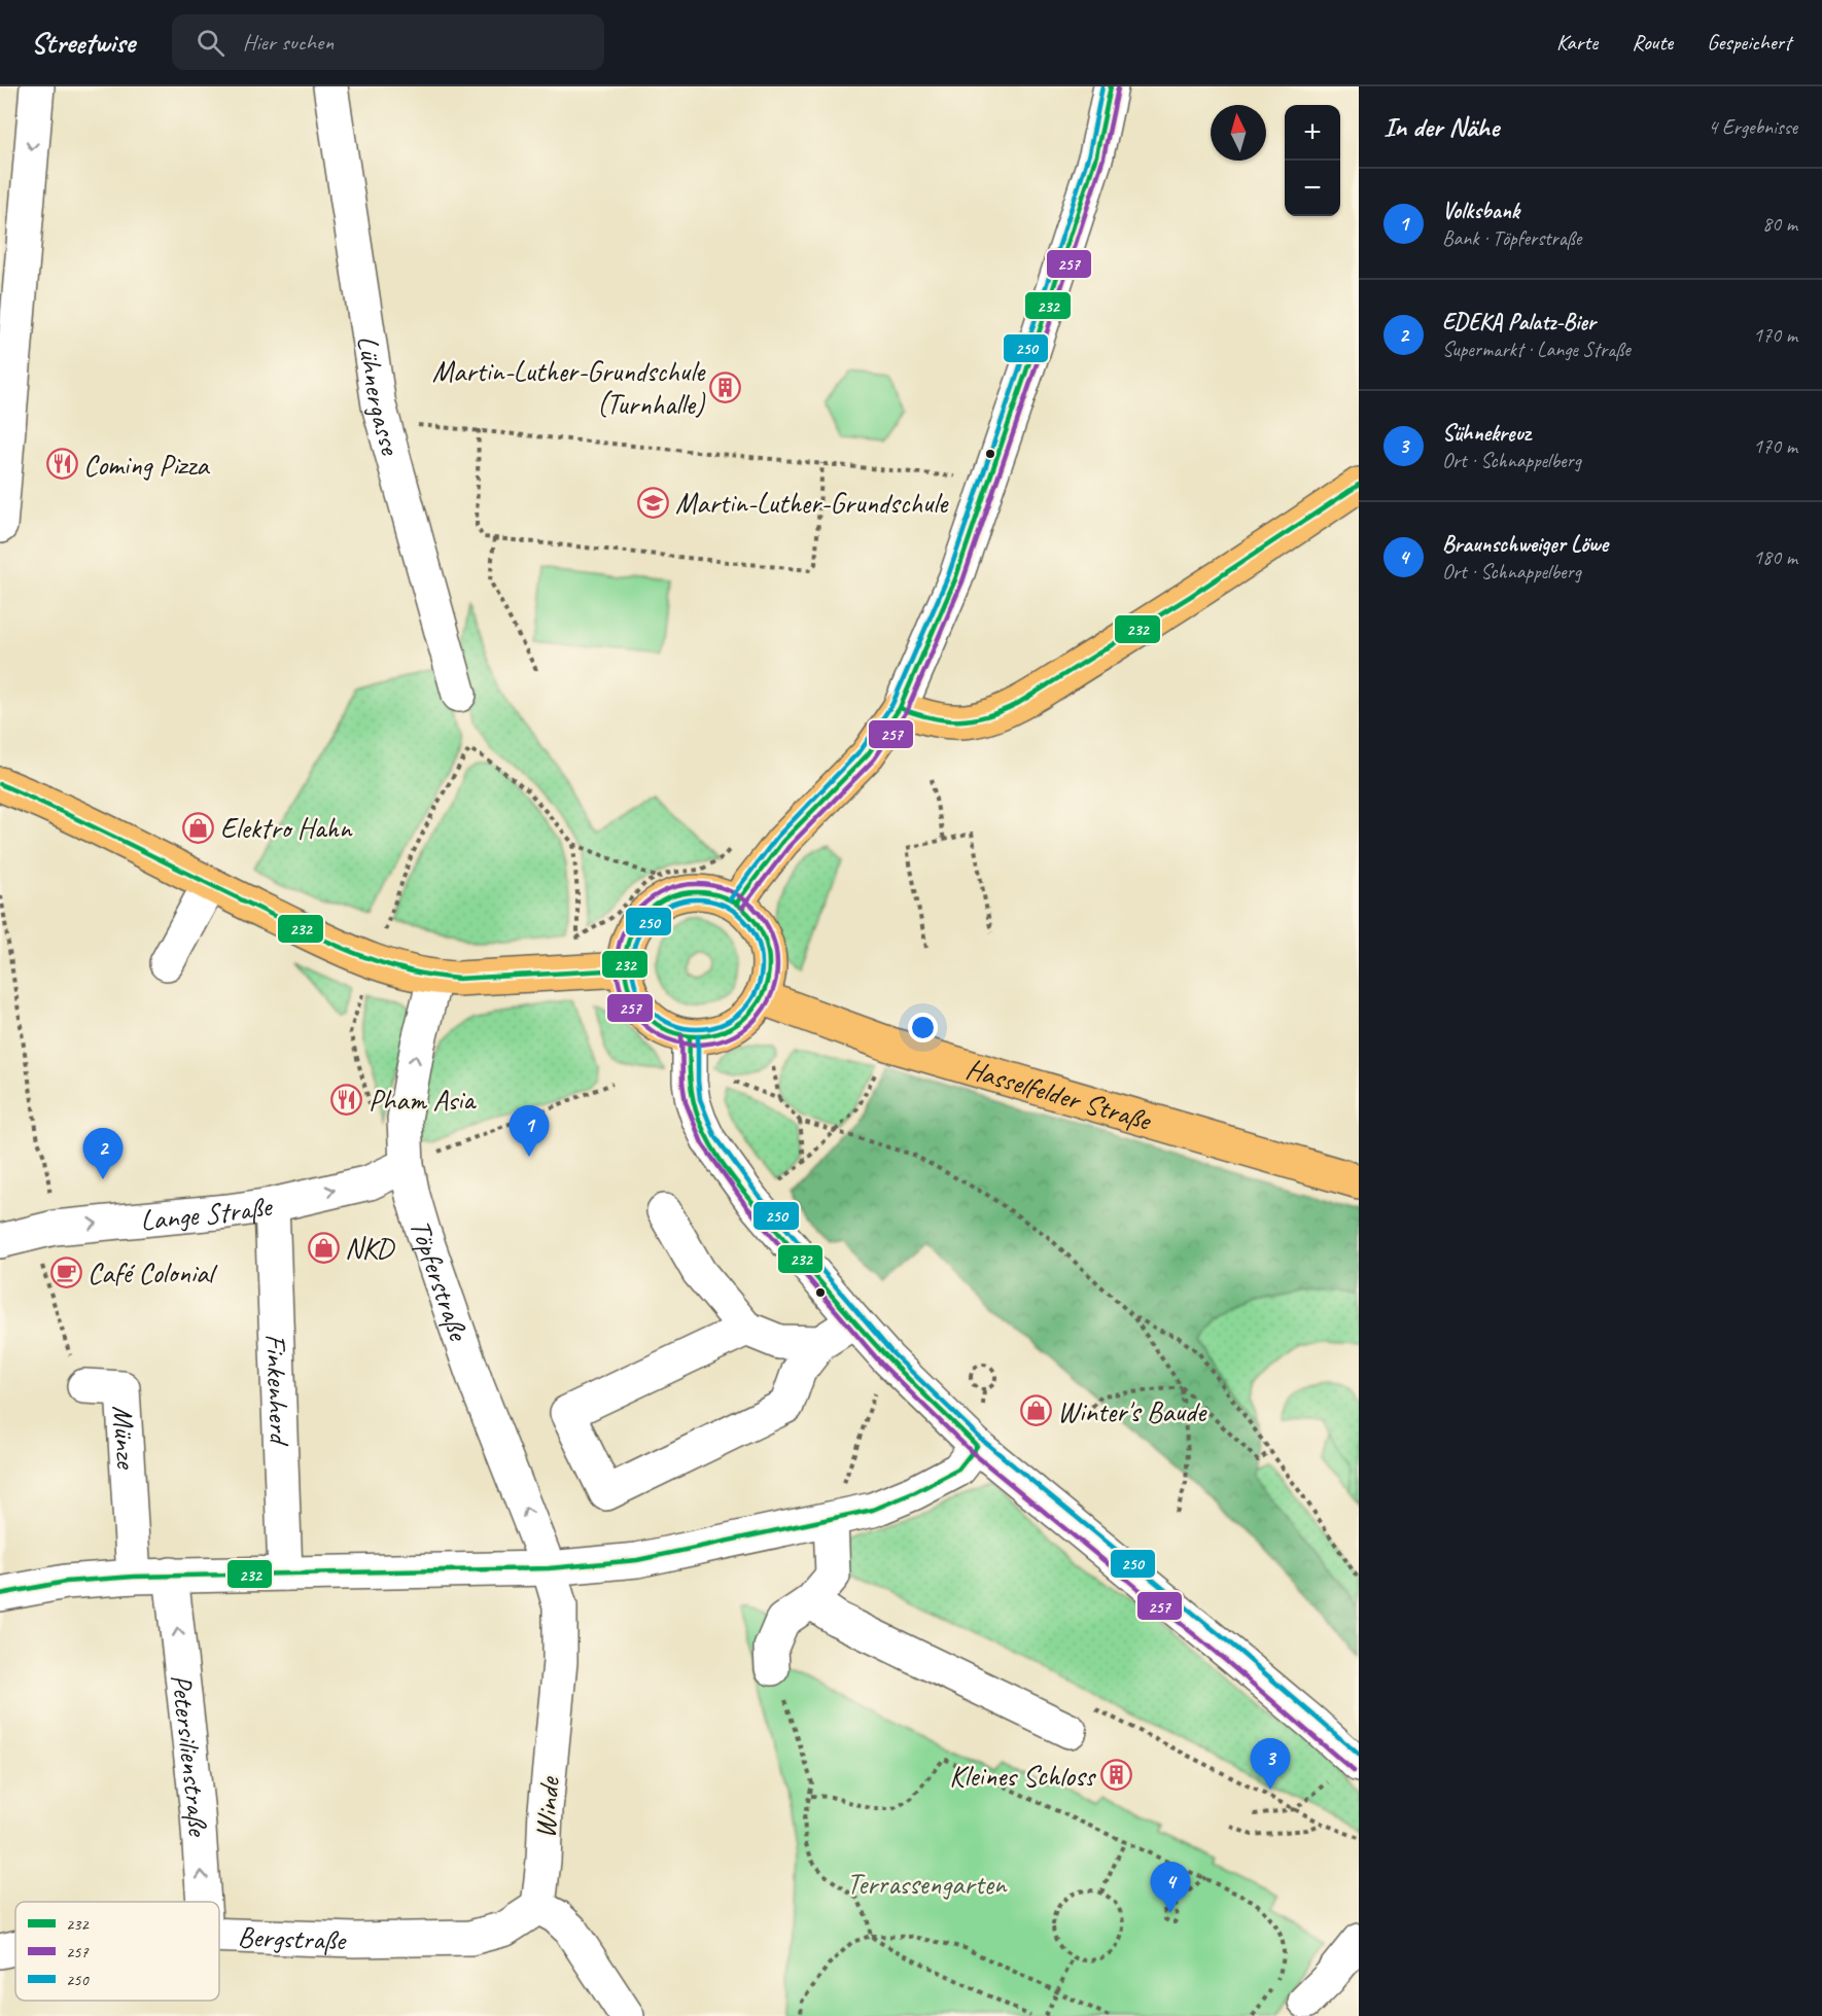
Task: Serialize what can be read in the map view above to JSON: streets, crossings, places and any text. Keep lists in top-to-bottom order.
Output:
{
  "streets": {
    "main road": ["Hasselfelder Straße"],
    "street": [
      "Lühnergasse",
      "Lange Straße",
      "Töpferstraße",
      "Finkenherd",
      "Münze",
      "Petersilienstraße",
      "Winde",
      "Bergstraße"
    ]
  },
  "crossings": [
    ["Lange Straße", "Töpferstraße"],
    ["Lange Straße", "Finkenherd"],
    ["Lange Straße", "Münze"],
    ["Töpferstraße", "Winde"],
    ["Winde", "Bergstraße"]
  ],
  "one_way": ["Lange Straße", "Petersilienstraße"],
  "parks": ["Terrassengarten"],
  "places": {
    "building": ["Martin-Luther-Grundschule (Turnhalle)", "Kleines Schloss"],
    "restaurant": ["Coming Pizza", "Pham Asia"],
    "school or university": ["Martin-Luther-Grundschule"],
    "shop": ["Elektro Hahn", "NKD", "Winter's Baude"],
    "cafe": ["Café Colonial"]
  },
  "lines": ["transit line 232", "transit line 250", "transit line 257"],
  "legend": ["232", "257", "250"],
  "north": "top",
  "page": {
    "header": "Streetwise",
    "search": "Hier suchen",
    "nav": ["Karte", "Route", "Gespeichert"],
    "heading": ["In der Nähe", "4 Ergebnisse"],
    "map_buttons": ["+", "−"],
    "list": [
      {
        "mark": "1",
        "name": "Volksbank",
        "note": "Bank · Töpferstraße",
        "value": "80 m"
      },
      {
        "mark": "2",
        "name": "EDEKA Palatz-Bier",
        "note": "Supermarkt · Lange Straße",
        "value": "170 m"
      },
      {
        "mark": "3",
        "name": "Sühnekreuz",
        "note": "Ort · Schnappelberg",
        "value": "170 m"
      },
      {
        "mark": "4",
        "name": "Braunschweiger Löwe",
        "note": "Ort · Schnappelberg",
        "value": "180 m"
      }
    ],
    "pins": [
      "1",
      "2",
      "3",
      "4"
    ]
  }
}
